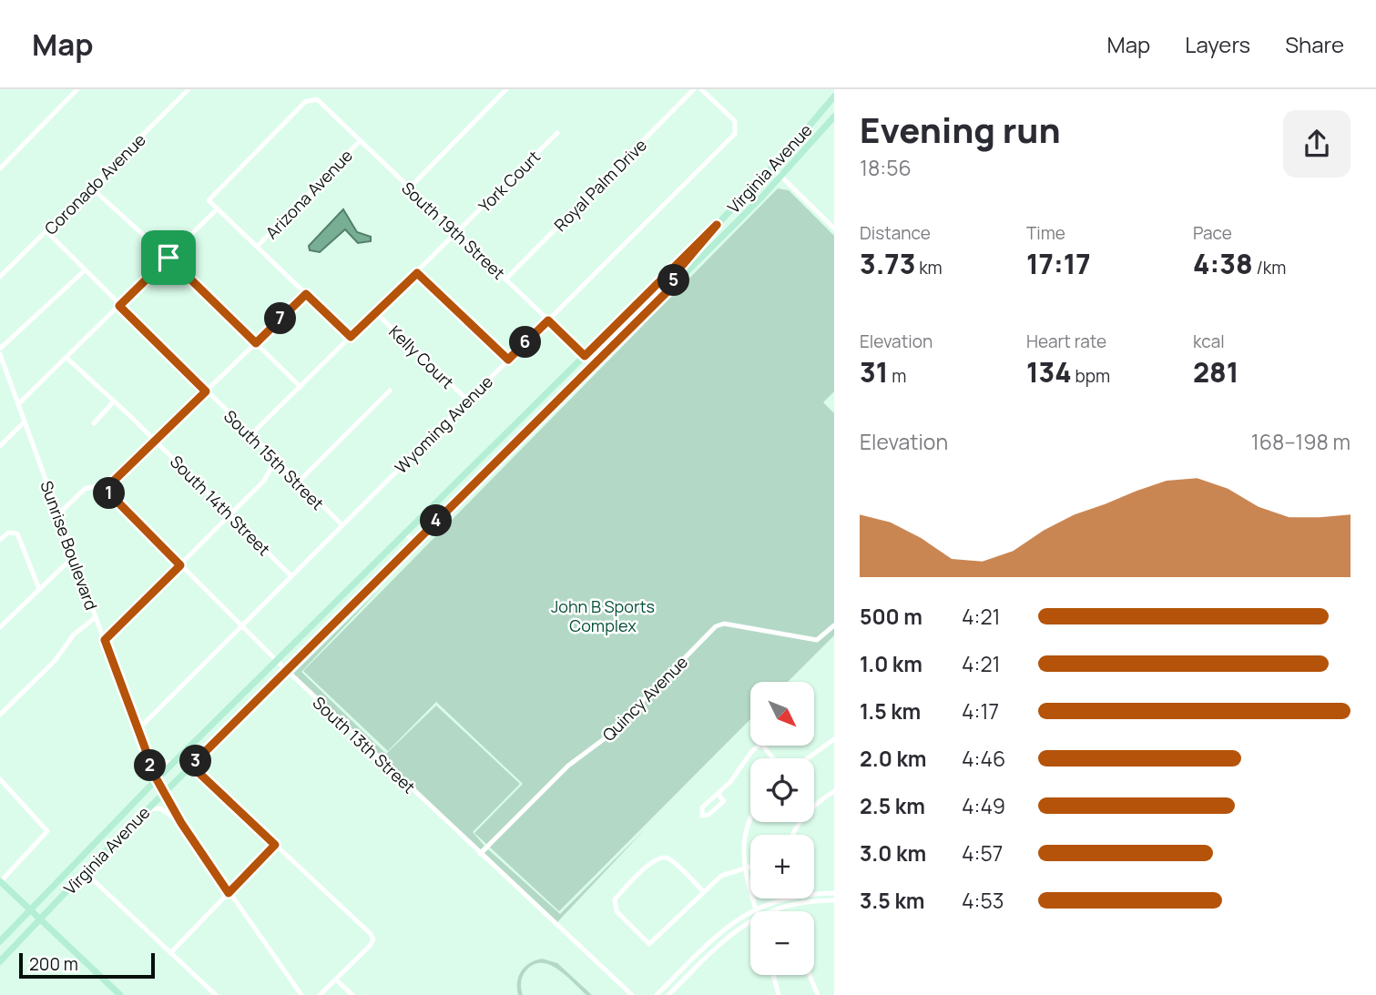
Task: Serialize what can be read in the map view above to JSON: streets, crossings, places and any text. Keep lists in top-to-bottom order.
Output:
{
  "streets": {
    "main road": ["Virginia Avenue"],
    "street": [
      "York Court",
      "Coronado Avenue",
      "Royal Palm Drive",
      "Arizona Avenue",
      "South 19th Street",
      "Kelly Court",
      "Wyoming Avenue",
      "South 15th Street",
      "South 14th Street",
      "Sunrise Boulevard",
      "Quincy Avenue",
      "South 13th Street"
    ]
  },
  "crossings": [
    ["Virginia Avenue", "South 19th Street"],
    ["Virginia Avenue", "Sunrise Boulevard"],
    ["Virginia Avenue", "South 13th Street"],
    ["York Court", "South 19th Street"],
    ["York Court", "Kelly Court"],
    ["York Court", "South 15th Street"],
    ["Coronado Avenue", "South 15th Street"],
    ["Royal Palm Drive", "South 19th Street"],
    ["Arizona Avenue", "South 19th Street"],
    ["South 19th Street", "Wyoming Avenue"],
    ["Kelly Court", "Wyoming Avenue"],
    ["Wyoming Avenue", "South 15th Street"],
    ["Wyoming Avenue", "South 14th Street"],
    ["Wyoming Avenue", "Sunrise Boulevard"],
    ["Wyoming Avenue", "South 13th Street"],
    ["Quincy Avenue", "South 13th Street"]
  ],
  "parks": ["John B Sports Complex"],
  "scale_bar": "200 m",
  "north": "bottom right",
  "page": {
    "header": "Map",
    "nav": ["Map", "Layers", "Share"],
    "heading": ["Evening run", "18:56"],
    "stats": [
      ["Distance", "3.73 km"],
      ["Time", "17:17"],
      ["Pace", "4:38 /km"],
      ["Elevation", "31 m"],
      ["Heart rate", "134 bpm"],
      ["kcal", "281"]
    ],
    "pins": [
      "5",
      "7",
      "6",
      "1",
      "4",
      "3",
      "2"
    ],
    "chart": ["Elevation", "168–198 m"],
    "list": [
      {
        "name": "500 m",
        "note": "4:21"
      },
      {
        "name": "1.0 km",
        "note": "4:21"
      },
      {
        "name": "1.5 km",
        "note": "4:17"
      },
      {
        "name": "2.0 km",
        "note": "4:46"
      },
      {
        "name": "2.5 km",
        "note": "4:49"
      },
      {
        "name": "3.0 km",
        "note": "4:57"
      },
      {
        "name": "3.5 km",
        "note": "4:53"
      }
    ],
    "map_buttons": ["+", "−"],
    "scale": "200 m"
  }
}
